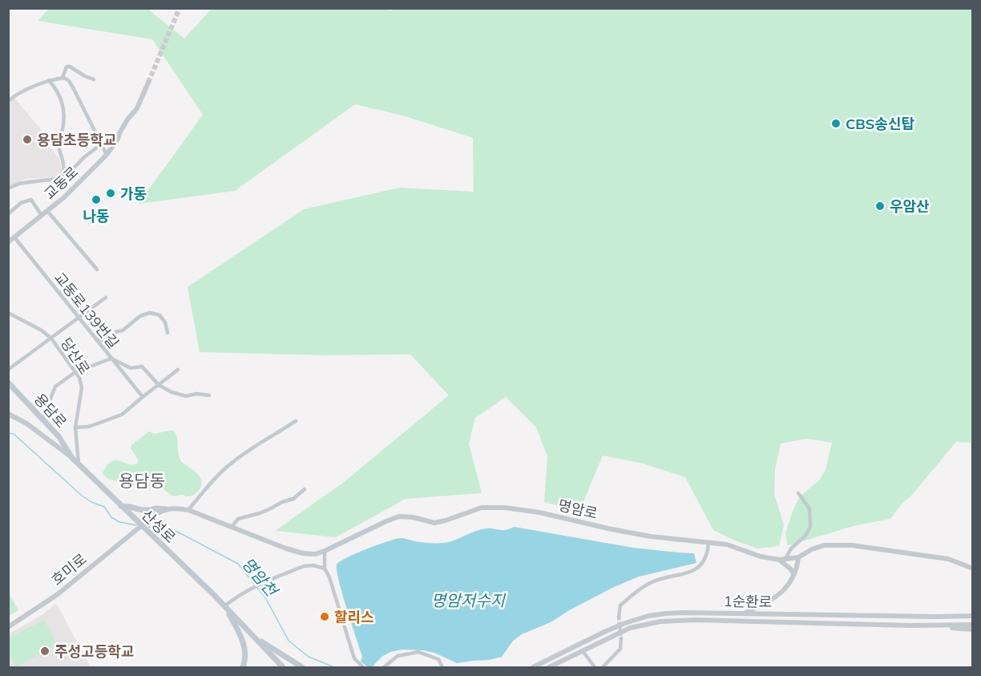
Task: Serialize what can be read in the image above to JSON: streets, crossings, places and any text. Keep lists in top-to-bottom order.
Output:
{
  "streets": {
    "main road": ["용담로", "산성로"],
    "street": [
      "교동로",
      "교동로139번길",
      "당산로",
      "명암로",
      "호미로",
      "1순환로"
    ]
  },
  "crossings": [
    ["교동로", "교동로139번길"],
    ["당산로", "산성로"],
    ["용담로", "산성로"],
    ["산성로", "호미로"]
  ],
  "districts": ["용담동"],
  "water": ["명암천", "명암저수지"],
  "places": [
    "CBS송신탑",
    "용담초등학교",
    "가동",
    "나동",
    "우암산",
    "할리스",
    "주성고등학교"
  ]
}
